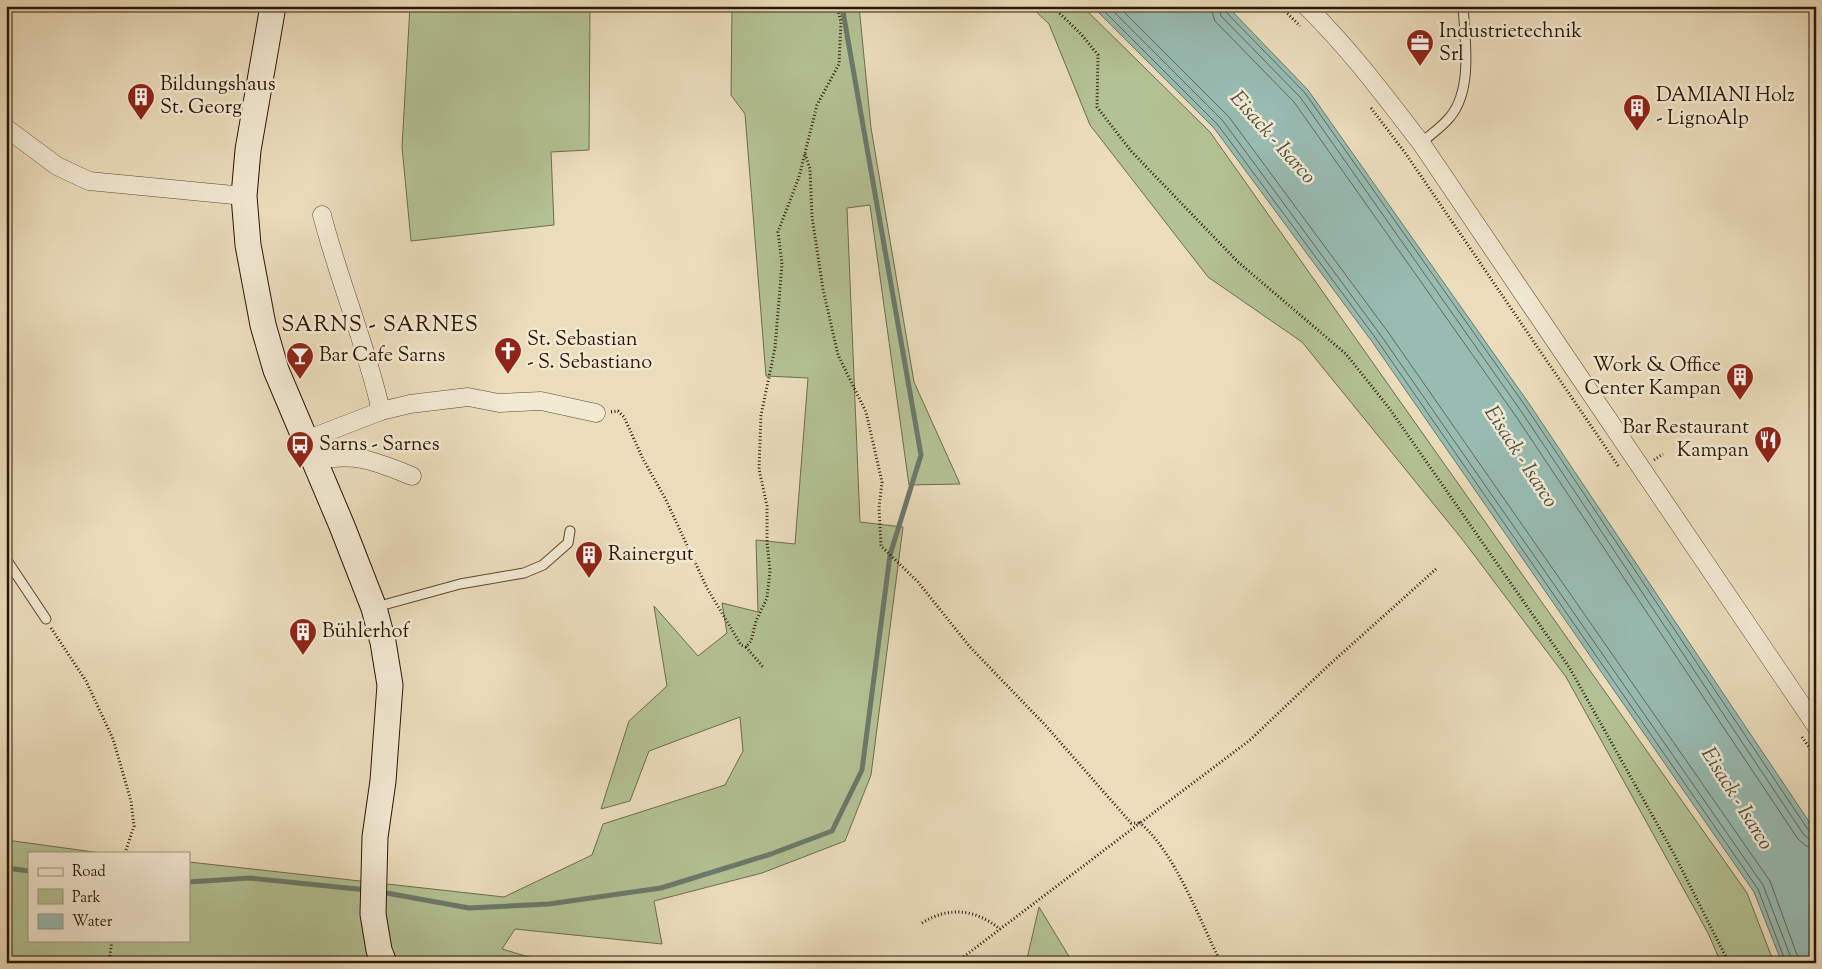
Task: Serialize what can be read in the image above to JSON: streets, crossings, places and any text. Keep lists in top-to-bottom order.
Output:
{
  "districts": ["SARNS - SARNES"],
  "water": ["Eisack - Isarco"],
  "places": {
    "office": ["Industrietechnik Srl"],
    "building": [
      "Bildungshaus St. Georg",
      "DAMIANI Holz - LignoAlp",
      "Work & Office Center Kampan",
      "Rainergut",
      "Bühlerhof"
    ],
    "church": ["St. Sebastian - S. Sebastiano"],
    "bar": ["Bar Cafe Sarns"],
    "restaurant": ["Bar Restaurant Kampan"],
    "bus stop": ["Sarns - Sarnes"]
  },
  "legend": ["Road", "Park", "Water"]
}
